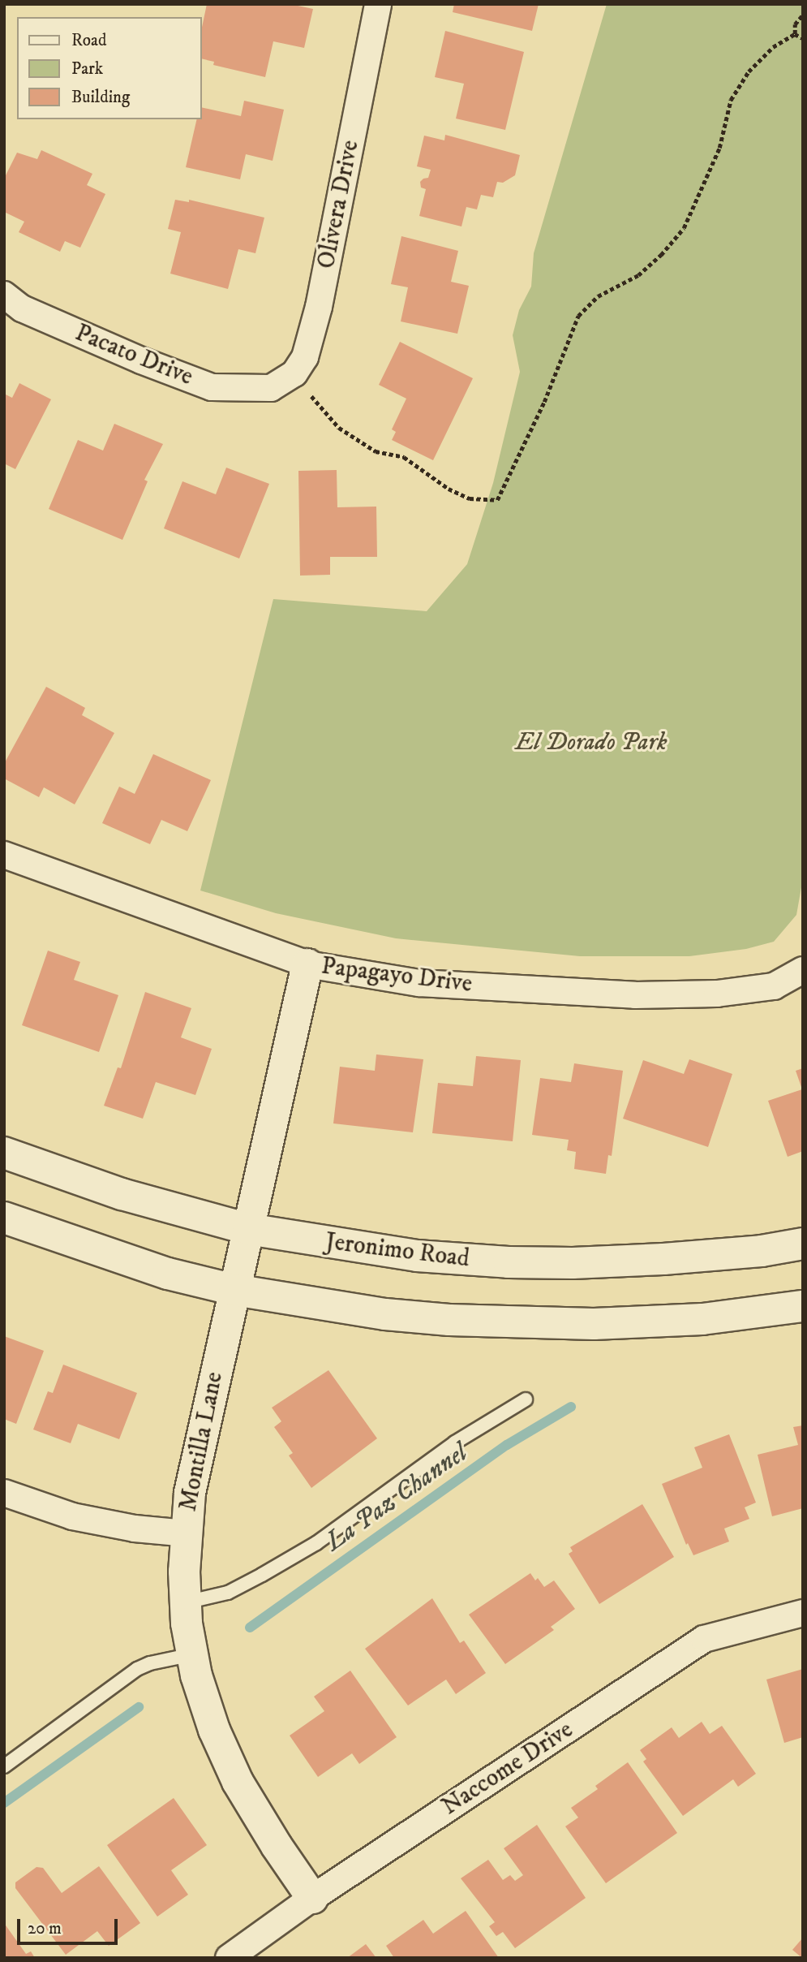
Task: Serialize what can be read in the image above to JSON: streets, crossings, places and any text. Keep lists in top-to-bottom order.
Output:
{
  "streets": {
    "main road": ["Jeronimo Road", "Montilla Lane"],
    "street": [
      "Olivera Drive",
      "Pacato Drive",
      "Papagayo Drive",
      "Naccome Drive"
    ]
  },
  "crossings": [
    ["Olivera Drive", "Pacato Drive"],
    ["Papagayo Drive", "Montilla Lane"],
    ["Jeronimo Road", "Montilla Lane"],
    ["Montilla Lane", "Naccome Drive"]
  ],
  "water": ["La Paz Channel"],
  "parks": ["El Dorado Park"],
  "legend": ["Road", "Park", "Building"],
  "scale_bar": "20 m"
}
